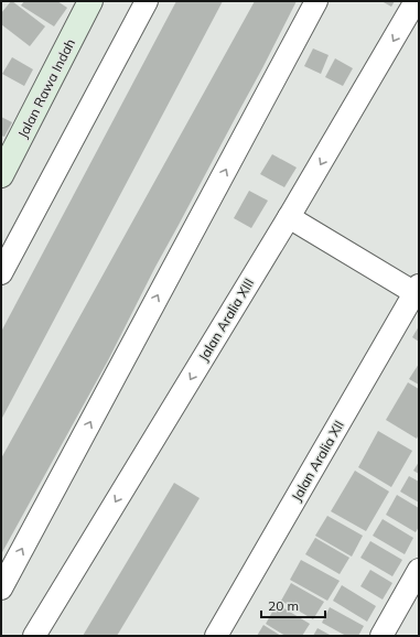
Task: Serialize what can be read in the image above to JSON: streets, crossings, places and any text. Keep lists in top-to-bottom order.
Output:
{
  "streets": {
    "street": ["Jalan Rawa Indah", "Jalan Aralia XIII", "Jalan Aralia XII"]
  },
  "scale_bar": "20 m"
}
